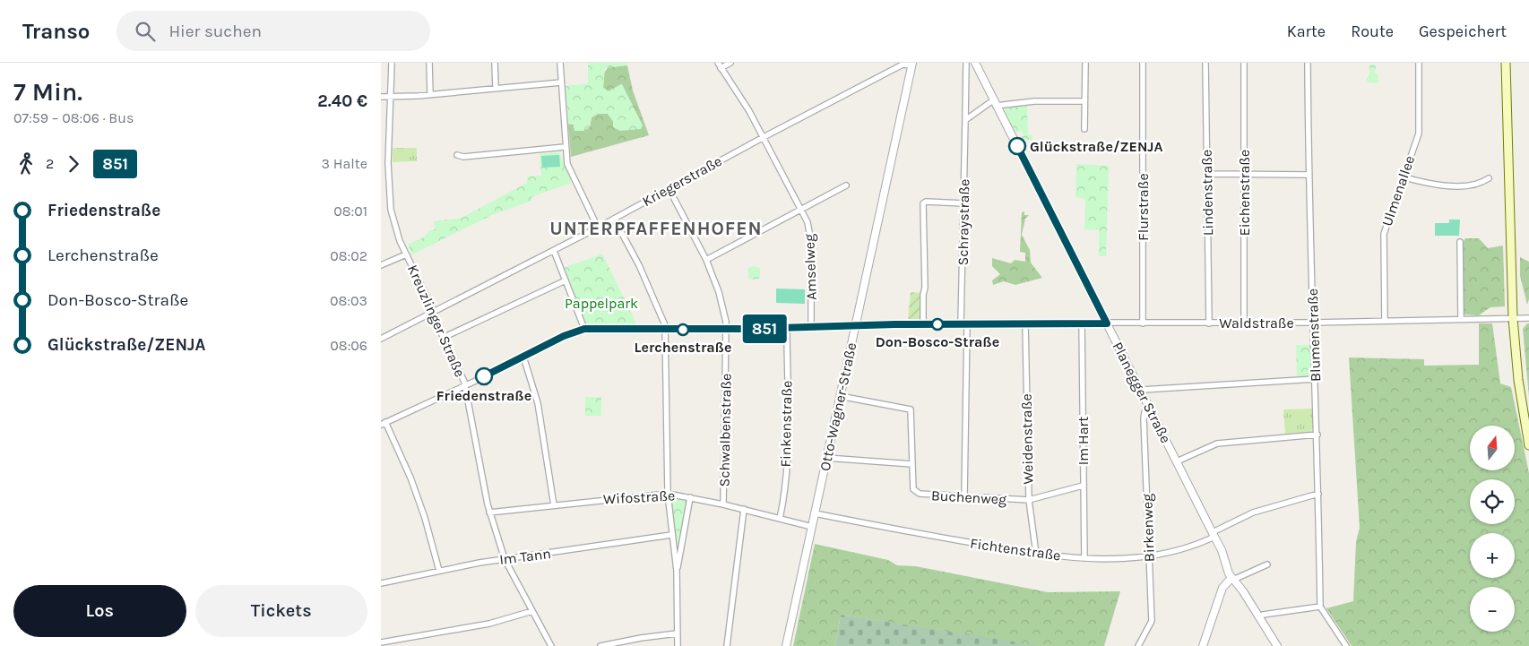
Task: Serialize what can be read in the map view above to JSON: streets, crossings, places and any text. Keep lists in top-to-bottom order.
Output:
{
  "streets": {
    "street": [
      "Kriegerstraße",
      "Ulmenallee",
      "Lindenstraße",
      "Eichenstraße",
      "Flurstraße",
      "Schraystraße",
      "Amselweg",
      "Kreuzlinger Straße",
      "Waldstraße",
      "Blumenstraße",
      "Planegger Straße",
      "Otto-Wagner-Straße",
      "Finkenstraße",
      "Schwalbenstraße",
      "Weidenstraße",
      "Im Hart",
      "Wifostraße",
      "Buchenweg",
      "Birkenweg",
      "Fichtenstraße",
      "Im Tann"
    ]
  },
  "crossings": [
    ["Kriegerstraße", "Amselweg"],
    ["Kriegerstraße", "Kreuzlinger Straße"],
    ["Kriegerstraße", "Otto-Wagner-Straße"],
    ["Kriegerstraße", "Schwalbenstraße"],
    ["Ulmenallee", "Waldstraße"],
    ["Lindenstraße", "Waldstraße"],
    ["Eichenstraße", "Waldstraße"],
    ["Flurstraße", "Waldstraße"],
    ["Schraystraße", "Buchenweg"],
    ["Kreuzlinger Straße", "Wifostraße"],
    ["Kreuzlinger Straße", "Im Tann"],
    ["Waldstraße", "Blumenstraße"],
    ["Waldstraße", "Planegger Straße"],
    ["Blumenstraße", "Fichtenstraße"],
    ["Planegger Straße", "Birkenweg"],
    ["Planegger Straße", "Fichtenstraße"],
    ["Otto-Wagner-Straße", "Wifostraße"],
    ["Otto-Wagner-Straße", "Fichtenstraße"],
    ["Finkenstraße", "Wifostraße"],
    ["Schwalbenstraße", "Wifostraße"],
    ["Weidenstraße", "Buchenweg"],
    ["Weidenstraße", "Fichtenstraße"],
    ["Im Hart", "Buchenweg"],
    ["Im Hart", "Fichtenstraße"],
    ["Birkenweg", "Fichtenstraße"]
  ],
  "districts": ["UNTERPFAFFENHOFEN"],
  "parks": ["Pappelpark"],
  "places": [
    "Glückstraße/ZENJA",
    "Don-Bosco-Straße",
    "Lerchenstraße",
    "Friedenstraße"
  ],
  "lines": ["bus line 851"],
  "north": "top",
  "page": {
    "header": "Transo",
    "search": "Hier suchen",
    "nav": ["Karte", "Route", "Gespeichert"],
    "heading": ["7 Min.", "07:59 – 08:06 · Bus", "2.40 €"],
    "on_map": "851",
    "legs": ["2", "851", "3 Halte"],
    "list": [
      {
        "name": "Friedenstraße",
        "value": "08:01"
      },
      {
        "name": "Lerchenstraße",
        "value": "08:02"
      },
      {
        "name": "Don-Bosco-Straße",
        "value": "08:03"
      },
      {
        "name": "Glückstraße/ZENJA",
        "value": "08:06"
      }
    ],
    "map_buttons": ["+", "−"],
    "buttons": ["Los", "Tickets"]
  }
}
